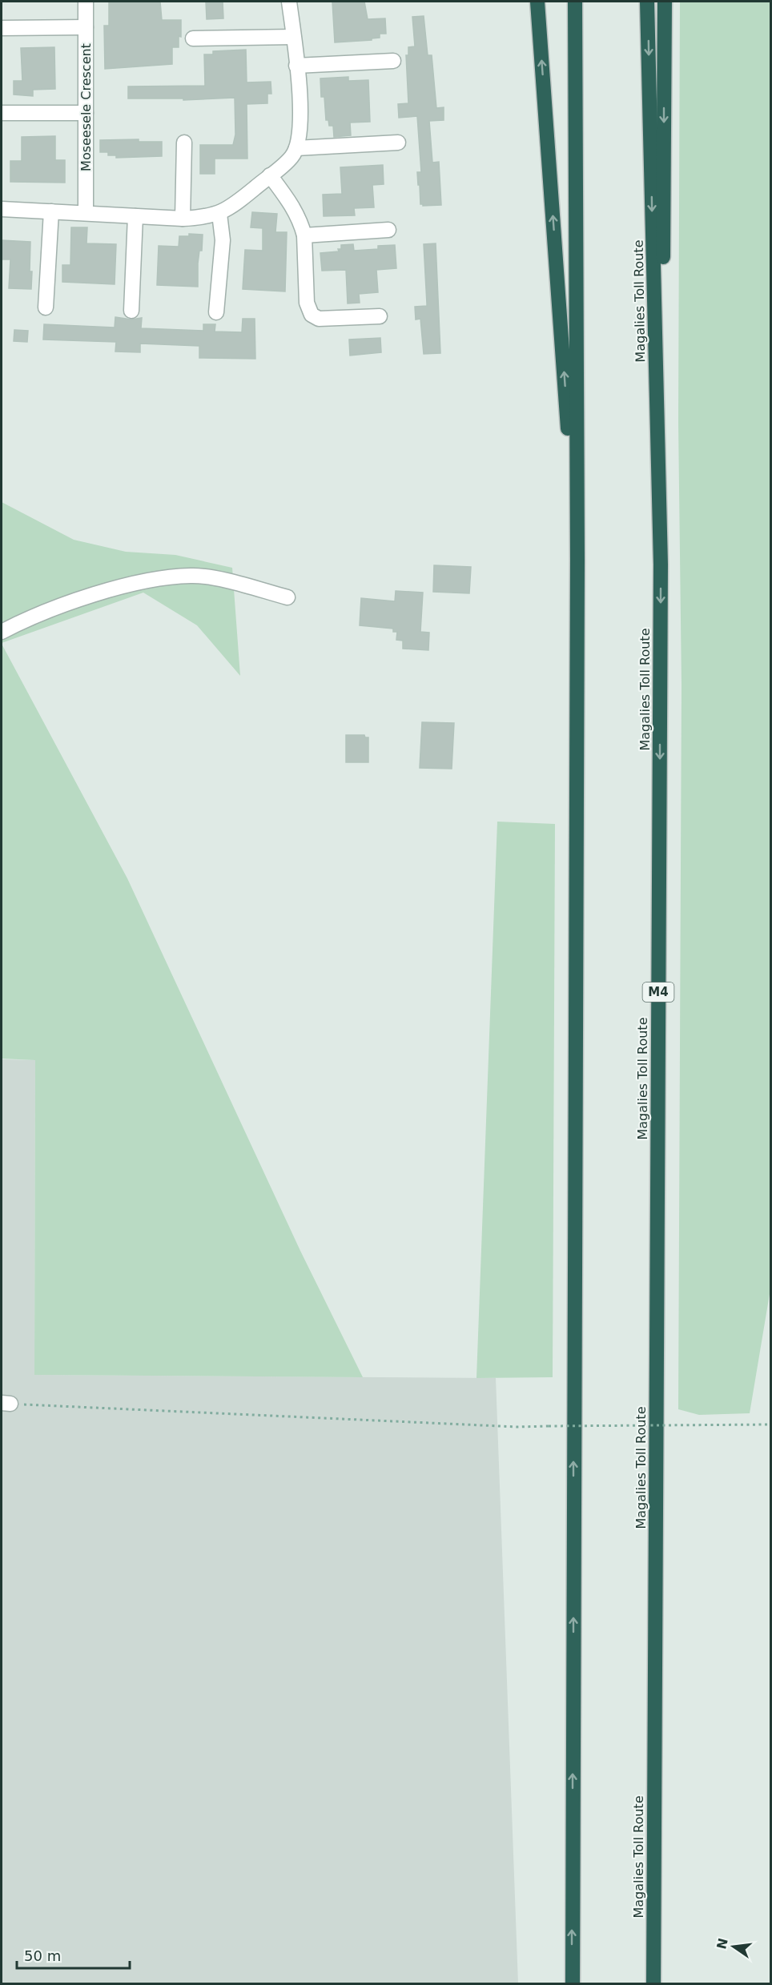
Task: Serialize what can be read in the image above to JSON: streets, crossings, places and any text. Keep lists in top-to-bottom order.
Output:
{
  "streets": {
    "highway": ["Magalies Toll Route", "M4"],
    "street": ["Moseesele Crescent"]
  },
  "scale_bar": "50 m",
  "north": "left"
}
